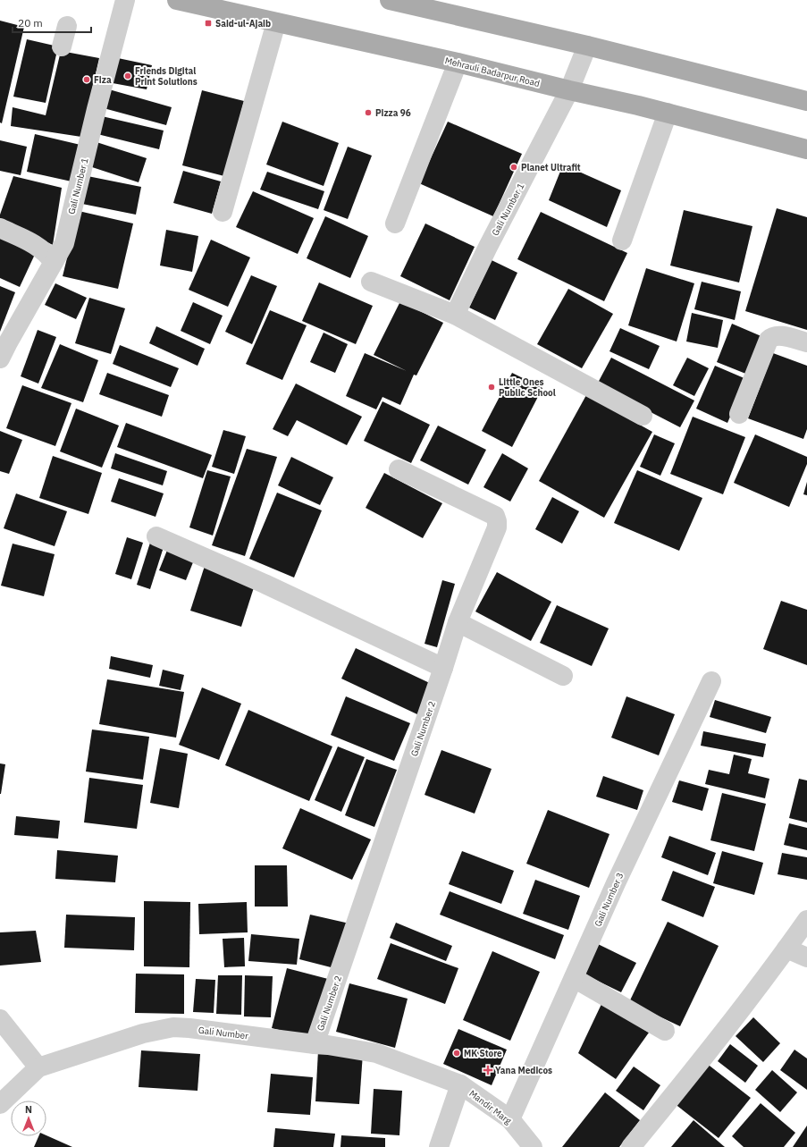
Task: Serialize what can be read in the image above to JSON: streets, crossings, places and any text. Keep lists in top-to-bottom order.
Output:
{
  "streets": {
    "main road": ["Mehrauli Badarpur Road"],
    "street": [
      "Gali Number 1",
      "Gali Number 2",
      "Gali Number 3",
      "Gali Number",
      "Mandir Marg"
    ]
  },
  "crossings": [
    ["Mehrauli Badarpur Road", "Gali Number 1"],
    ["Gali Number 2", "Gali Number"],
    ["Gali Number 3", "Mandir Marg"],
    ["Gali Number", "Mandir Marg"]
  ],
  "places": {
    "transit": ["Said-ul-Ajaib"],
    "other": [
      "Friends Digital Print Solutions",
      "Fiza",
      "Pizza 96",
      "Planet Ultrafit",
      "Little Ones Public School",
      "MK Store"
    ],
    "health": ["Yana Medicos"]
  },
  "scale_bar": "20 m",
  "north": "top"
}
